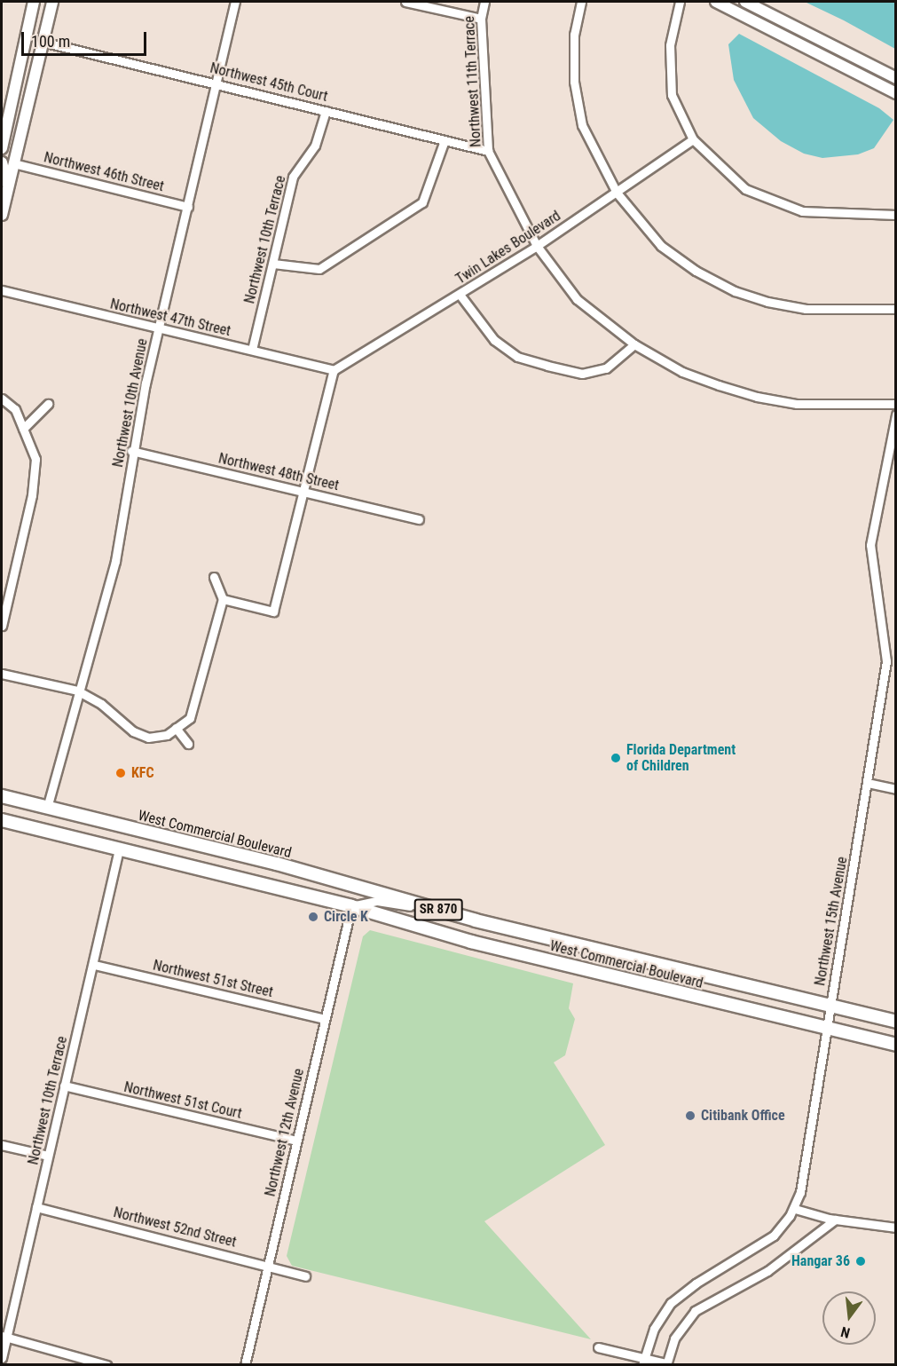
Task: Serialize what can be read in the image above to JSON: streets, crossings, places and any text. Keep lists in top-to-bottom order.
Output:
{
  "streets": {
    "highway": ["West Commercial Boulevard", "SR 870"],
    "street": [
      "Northwest 11th Terrace",
      "Northwest 45th Court",
      "Northwest 46th Street",
      "Northwest 10th Terrace",
      "Twin Lakes Boulevard",
      "Northwest 47th Street",
      "Northwest 10th Avenue",
      "Northwest 48th Street",
      "Northwest 15th Avenue",
      "Northwest 51st Street",
      "Northwest 51st Court",
      "Northwest 12th Avenue",
      "Northwest 52nd Street"
    ]
  },
  "crossings": [
    ["Northwest 11th Terrace", "Northwest 45th Court"],
    ["Northwest 11th Terrace", "Twin Lakes Boulevard"],
    ["Northwest 45th Court", "Northwest 10th Terrace"],
    ["Northwest 45th Court", "Northwest 10th Avenue"],
    ["Northwest 46th Street", "Northwest 10th Avenue"],
    ["Northwest 10th Terrace", "Northwest 47th Street"],
    ["Northwest 10th Terrace", "West Commercial Boulevard"],
    ["Northwest 10th Terrace", "Northwest 51st Street"],
    ["Northwest 10th Terrace", "Northwest 51st Court"],
    ["Northwest 10th Terrace", "Northwest 52nd Street"],
    ["Twin Lakes Boulevard", "Northwest 47th Street"],
    ["Northwest 47th Street", "Northwest 10th Avenue"],
    ["Northwest 10th Avenue", "Northwest 48th Street"],
    ["Northwest 10th Avenue", "West Commercial Boulevard"],
    ["West Commercial Boulevard", "Northwest 15th Avenue"],
    ["West Commercial Boulevard", "Northwest 12th Avenue"],
    ["Northwest 51st Street", "Northwest 12th Avenue"],
    ["Northwest 51st Court", "Northwest 12th Avenue"],
    ["Northwest 12th Avenue", "Northwest 52nd Street"]
  ],
  "places": [
    "Florida Department of Children",
    "KFC",
    "Circle K",
    "Citibank Office",
    "Hangar 36"
  ],
  "scale_bar": "100 m",
  "north": "bottom"
}
